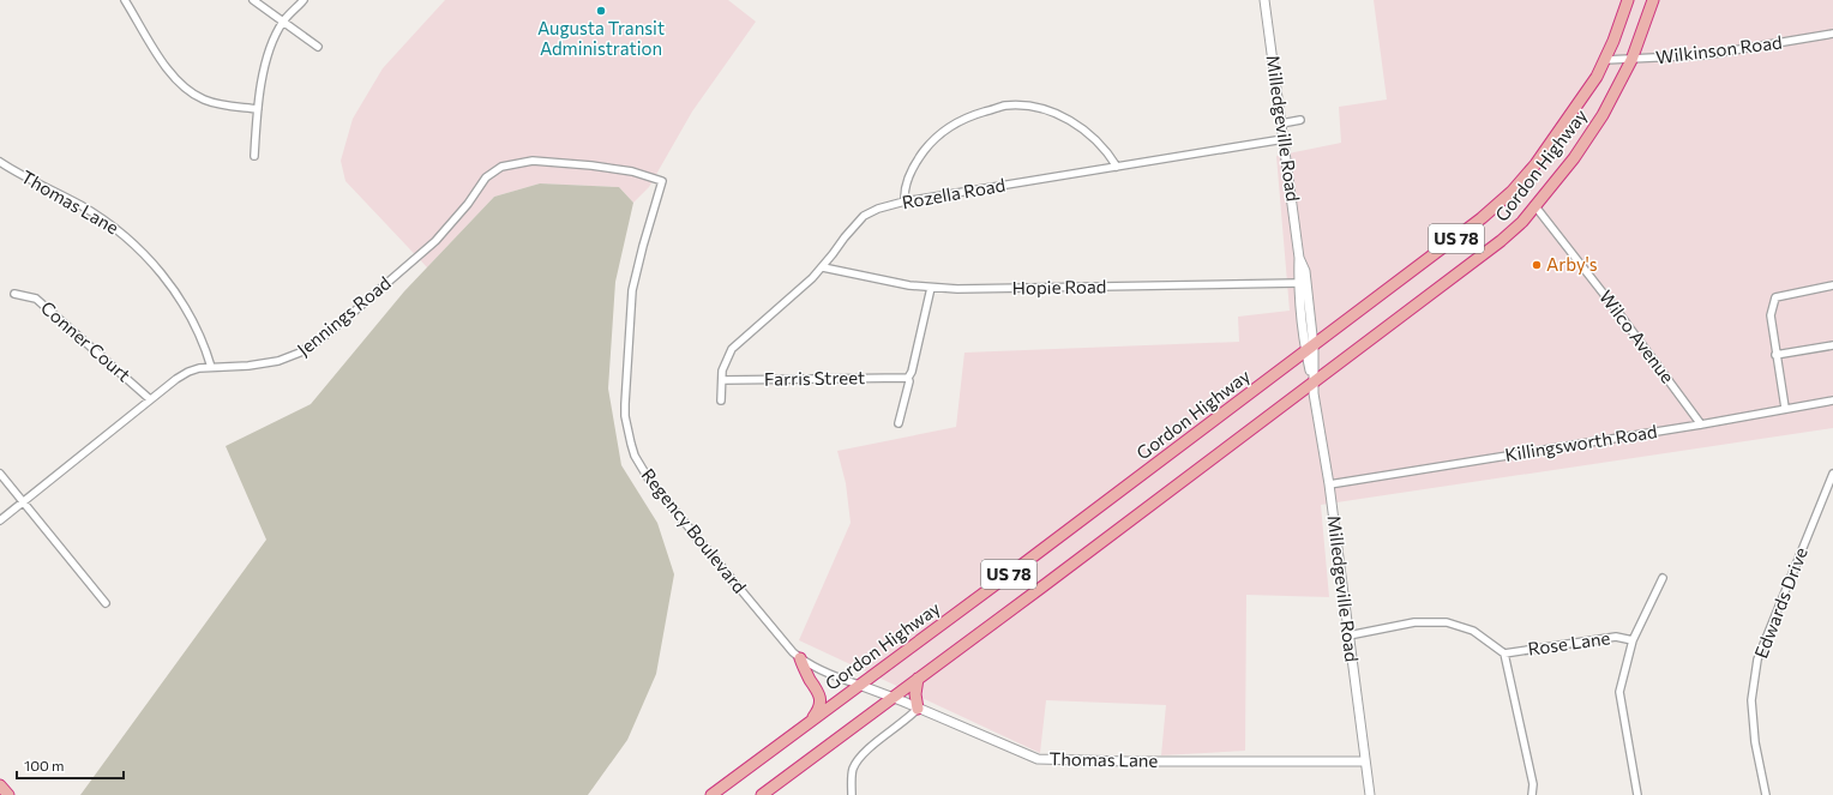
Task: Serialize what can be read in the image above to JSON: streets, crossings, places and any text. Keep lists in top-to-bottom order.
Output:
{
  "streets": {
    "highway": ["Gordon Highway", "US 78"],
    "street": [
      "Wilkinson Road",
      "Milledgeville Road",
      "Rozella Road",
      "Thomas Lane",
      "Hopie Road",
      "Jennings Road",
      "Wilco Avenue",
      "Conner Court",
      "Farris Street",
      "Killingsworth Road",
      "Regency Boulevard",
      "Edwards Drive",
      "Rose Lane"
    ]
  },
  "crossings": [
    ["Wilkinson Road", "Gordon Highway"],
    ["Milledgeville Road", "Gordon Highway"],
    ["Milledgeville Road", "Rozella Road"],
    ["Milledgeville Road", "Thomas Lane"],
    ["Milledgeville Road", "Hopie Road"],
    ["Milledgeville Road", "Killingsworth Road"],
    ["Gordon Highway", "Thomas Lane"],
    ["Gordon Highway", "Wilco Avenue"],
    ["Gordon Highway", "Regency Boulevard"],
    ["Rozella Road", "Hopie Road"],
    ["Rozella Road", "Farris Street"],
    ["Thomas Lane", "Jennings Road"],
    ["Thomas Lane", "Regency Boulevard"],
    ["Jennings Road", "Conner Court"],
    ["Jennings Road", "Regency Boulevard"],
    ["Wilco Avenue", "Killingsworth Road"]
  ],
  "places": ["Augusta Transit Administration", "Arby's"],
  "scale_bar": "100 m"
}
